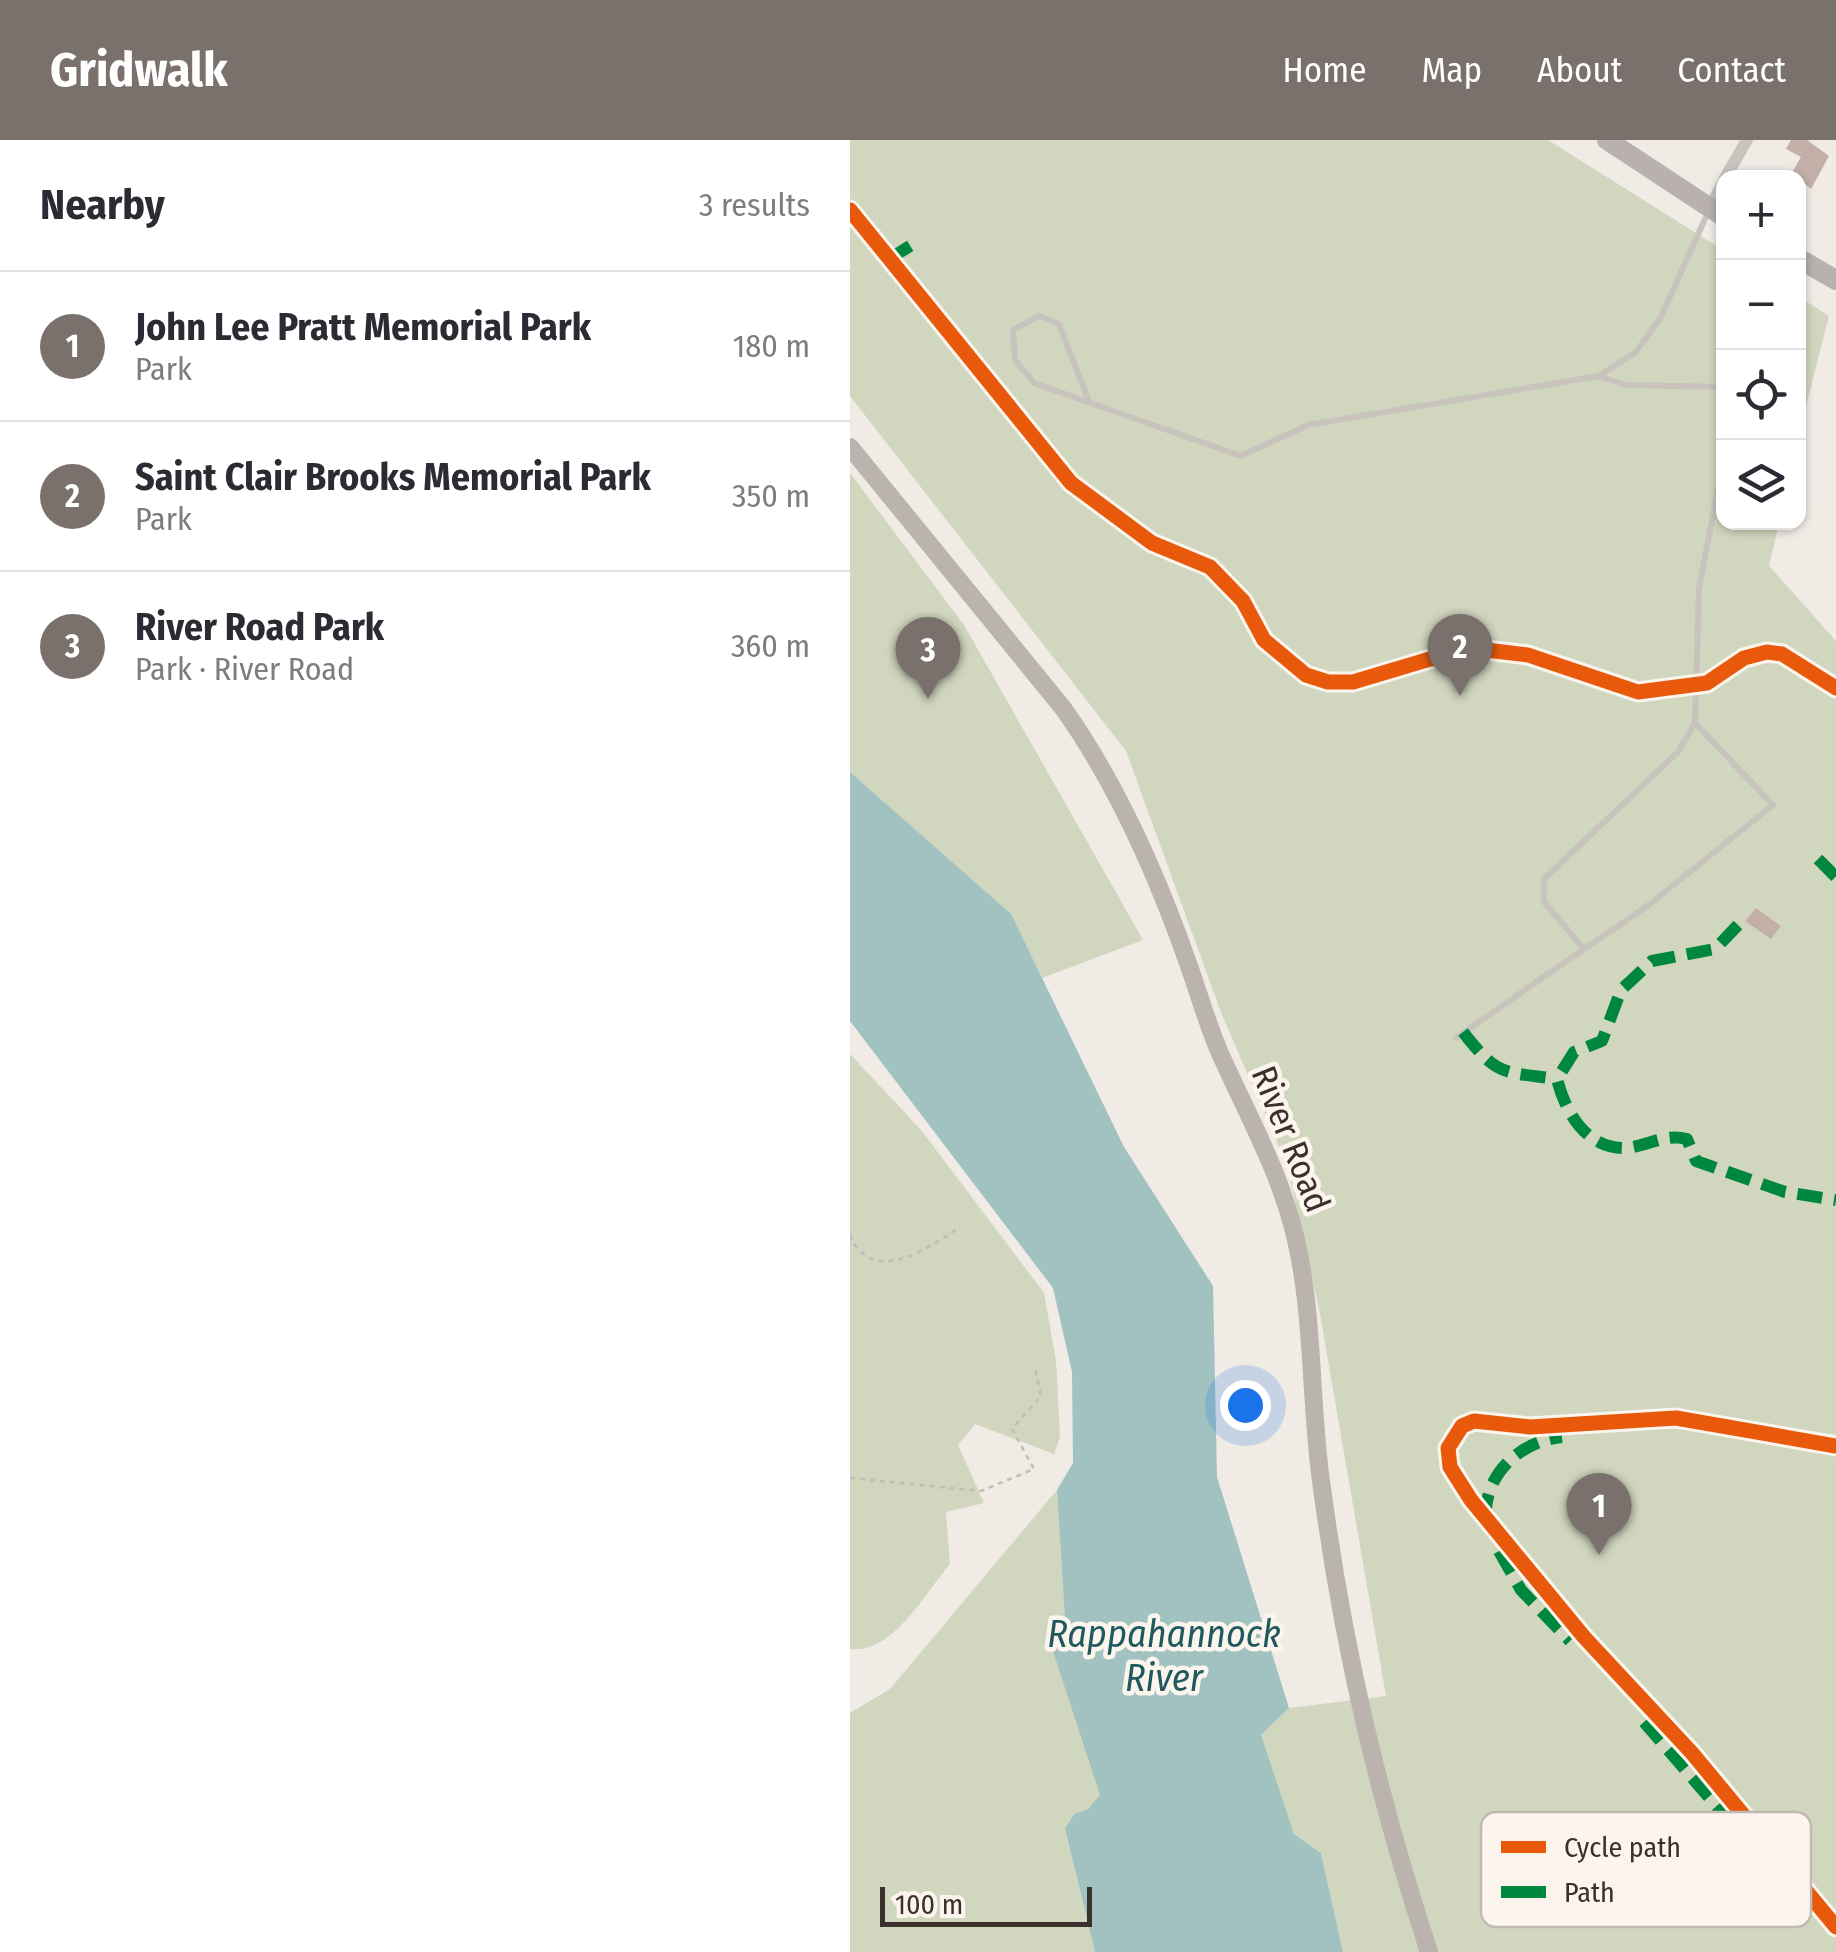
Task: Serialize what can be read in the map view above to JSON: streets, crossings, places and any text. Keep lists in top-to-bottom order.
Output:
{
  "streets": {
    "street": ["River Road"]
  },
  "water": ["Rappahannock River"],
  "legend": ["Cycle path", "Path"],
  "scale_bar": "100 m",
  "page": {
    "header": "Gridwalk",
    "nav": [
      "Home",
      "Map",
      "About",
      "Contact"
    ],
    "heading": ["Nearby", "3 results"],
    "map_buttons": ["+", "−"],
    "list": [
      {
        "mark": "1",
        "name": "John Lee Pratt Memorial Park",
        "note": "Park",
        "value": "180 m"
      },
      {
        "mark": "2",
        "name": "Saint Clair Brooks Memorial Park",
        "note": "Park",
        "value": "350 m"
      },
      {
        "mark": "3",
        "name": "River Road Park",
        "note": "Park · River Road",
        "value": "360 m"
      }
    ],
    "pins": ["2", "3", "1"],
    "scale": "100 m"
  }
}
